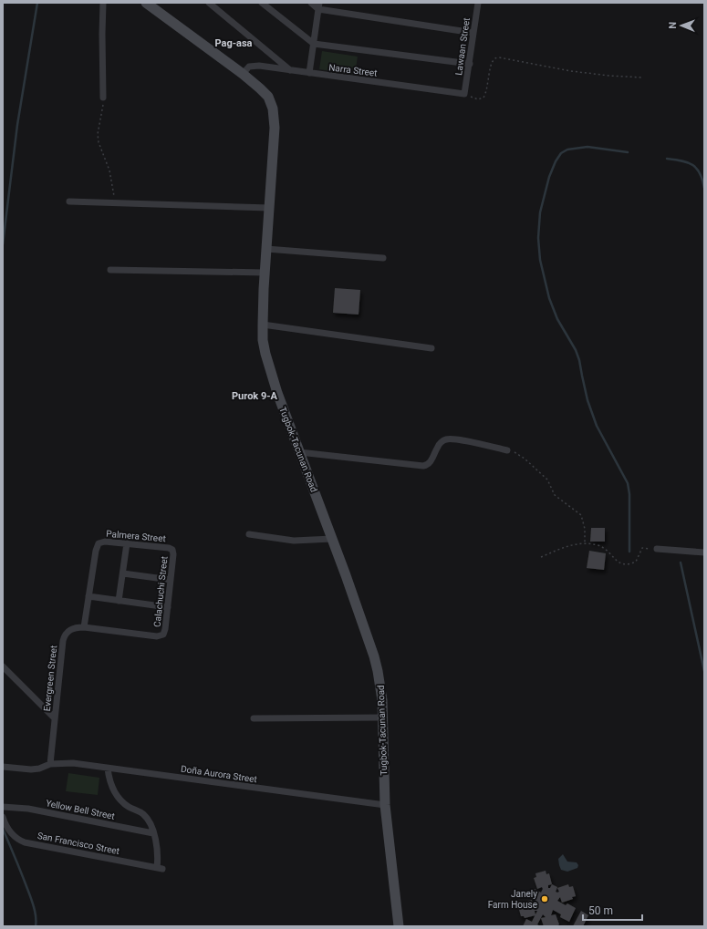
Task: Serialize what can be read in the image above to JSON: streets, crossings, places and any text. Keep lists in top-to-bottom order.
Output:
{
  "streets": {
    "street": [
      "Lawaan Street",
      "Narra Street",
      "Tugbok-Tacunan Road",
      "Palmera Street",
      "Calachuchi Street",
      "Evergreen Street",
      "Doña Aurora Street",
      "Yellow Bell Street",
      "San Francisco Street"
    ]
  },
  "crossings": [
    ["Lawaan Street", "Narra Street"],
    ["Narra Street", "Tugbok-Tacunan Road"],
    ["Tugbok-Tacunan Road", "Doña Aurora Street"],
    ["Palmera Street", "Calachuchi Street"],
    ["Calachuchi Street", "Evergreen Street"],
    ["Evergreen Street", "Doña Aurora Street"],
    ["Yellow Bell Street", "San Francisco Street"]
  ],
  "districts": ["Pag-asa", "Purok 9-A"],
  "places": ["Janely Farm House"],
  "scale_bar": "50 m",
  "north": "left"
}
